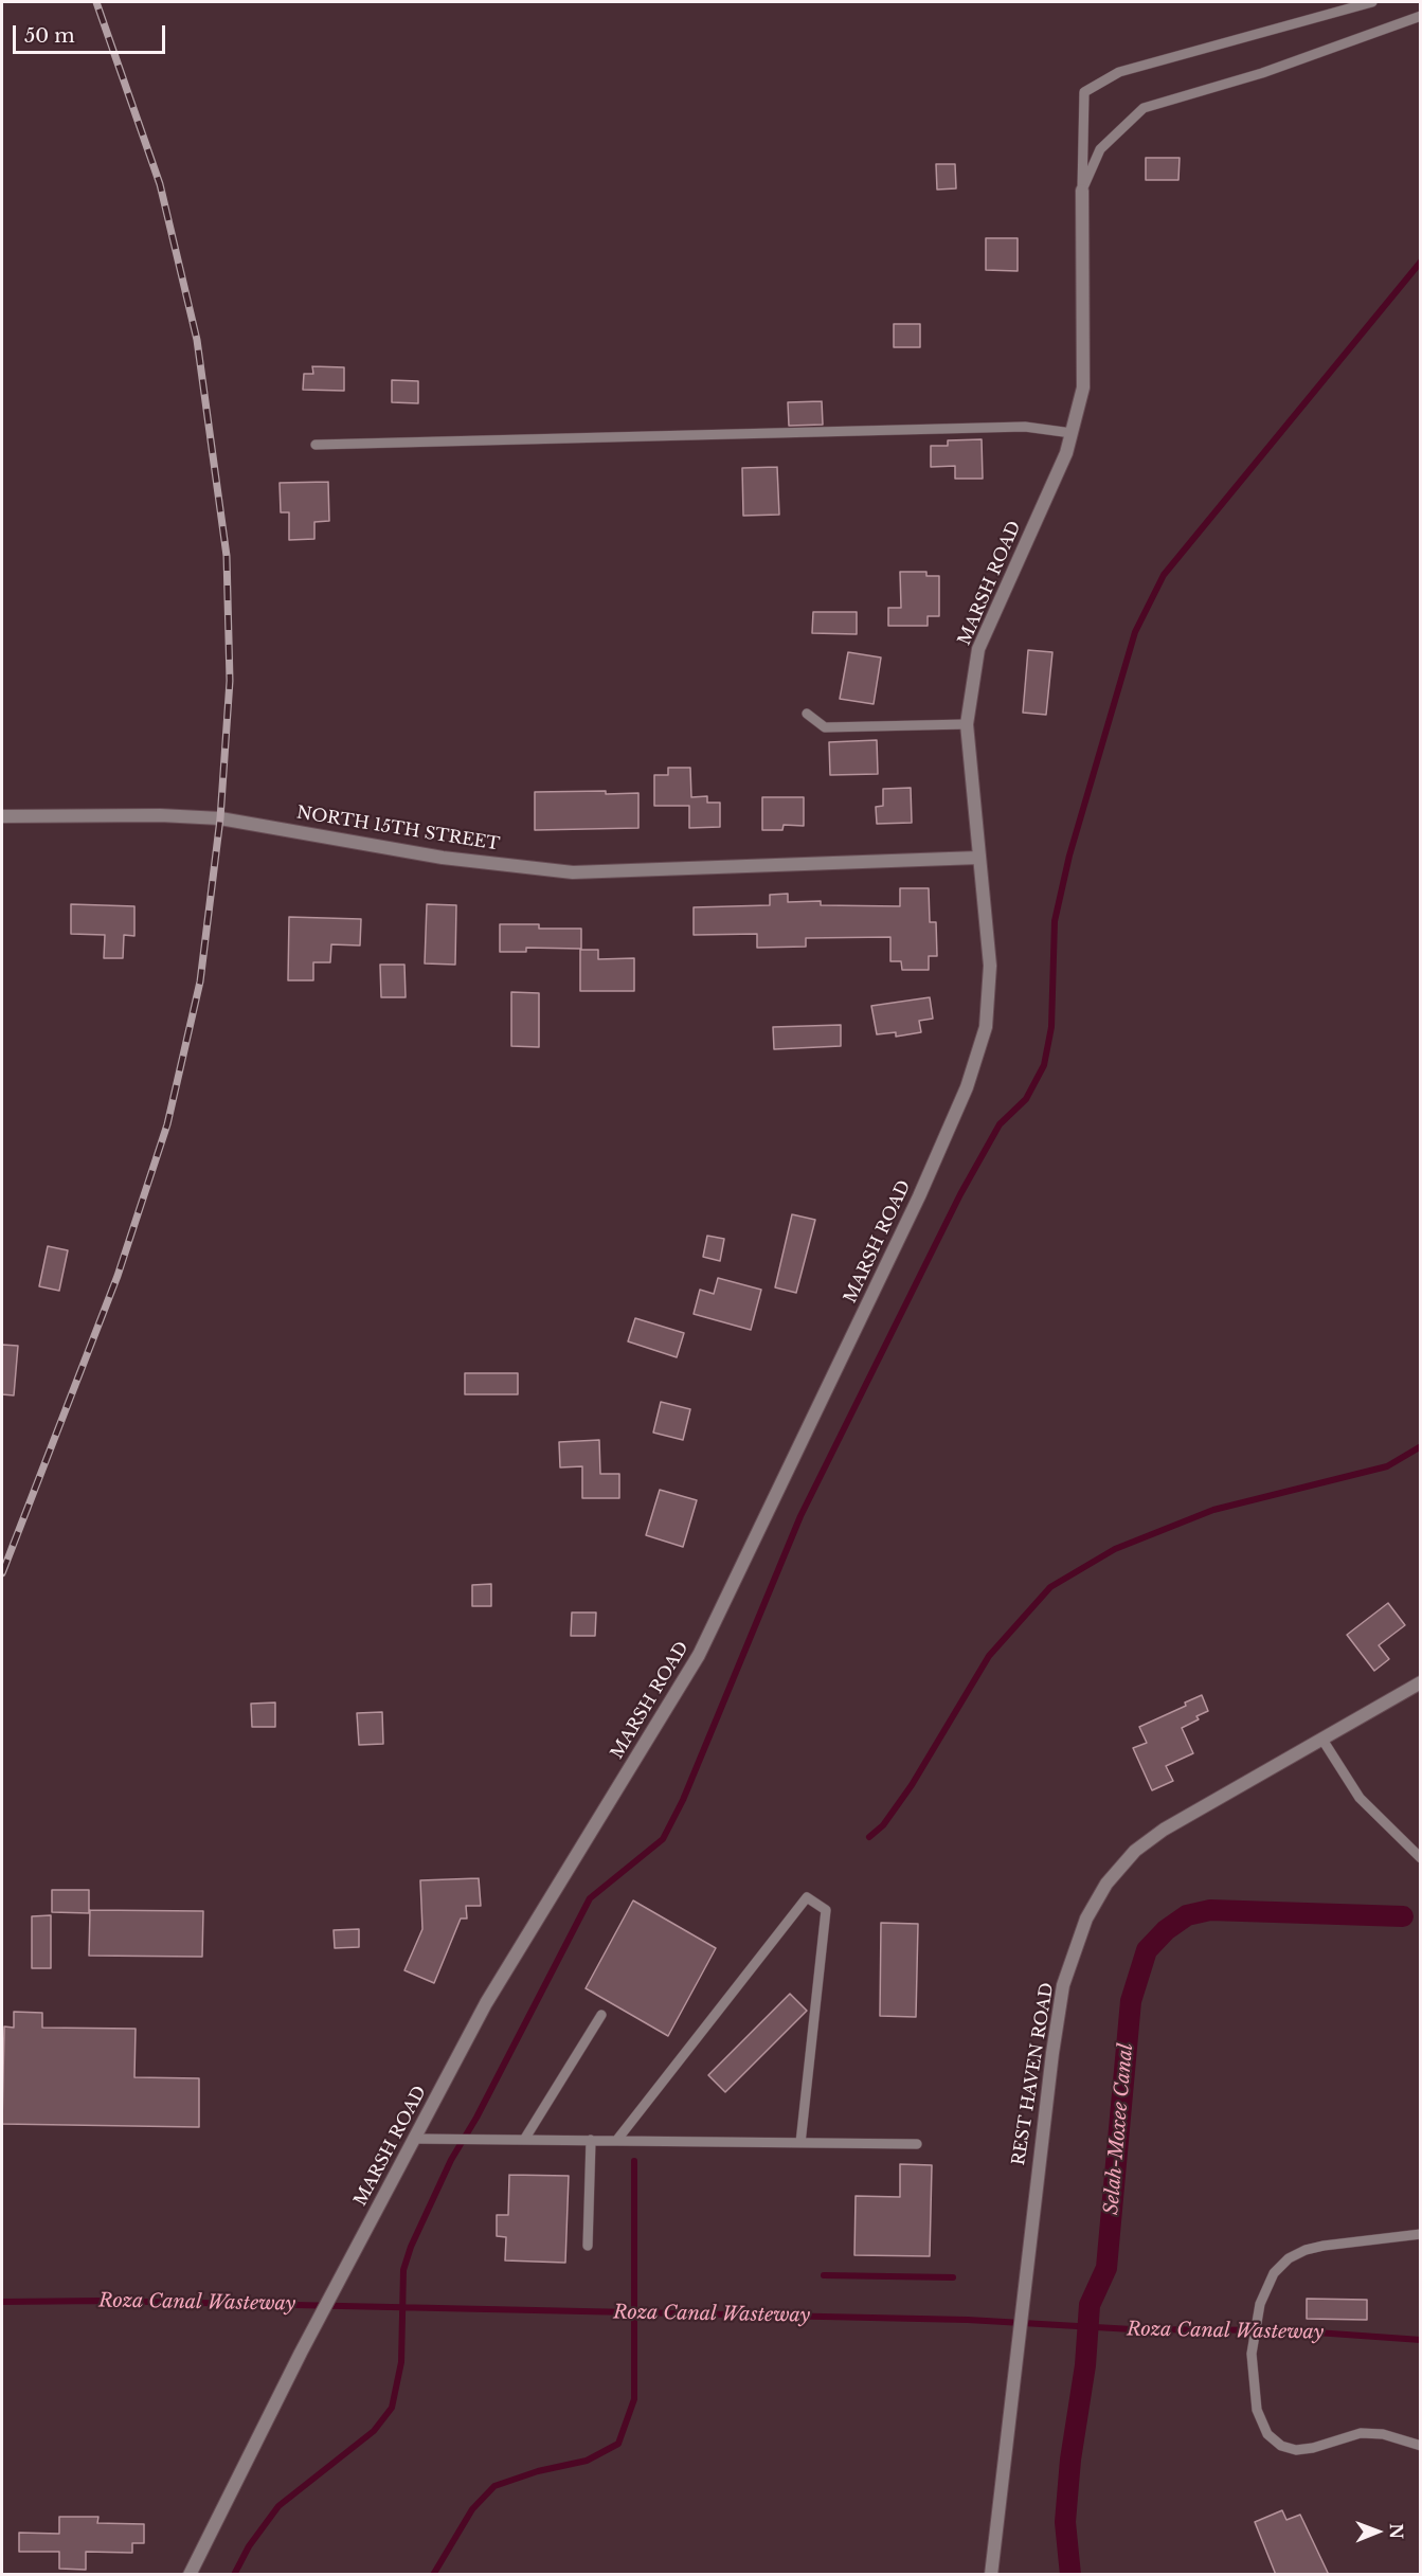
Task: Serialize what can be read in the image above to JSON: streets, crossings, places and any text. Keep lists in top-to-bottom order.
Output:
{
  "streets": {
    "street": ["MARSH ROAD", "NORTH 15TH STREET", "REST HAVEN ROAD"]
  },
  "crossings": [
    ["MARSH ROAD", "NORTH 15TH STREET"]
  ],
  "water": ["Selah-Moxee Canal", "Roza Canal Wasteway"],
  "scale_bar": "50 m",
  "north": "right"
}
